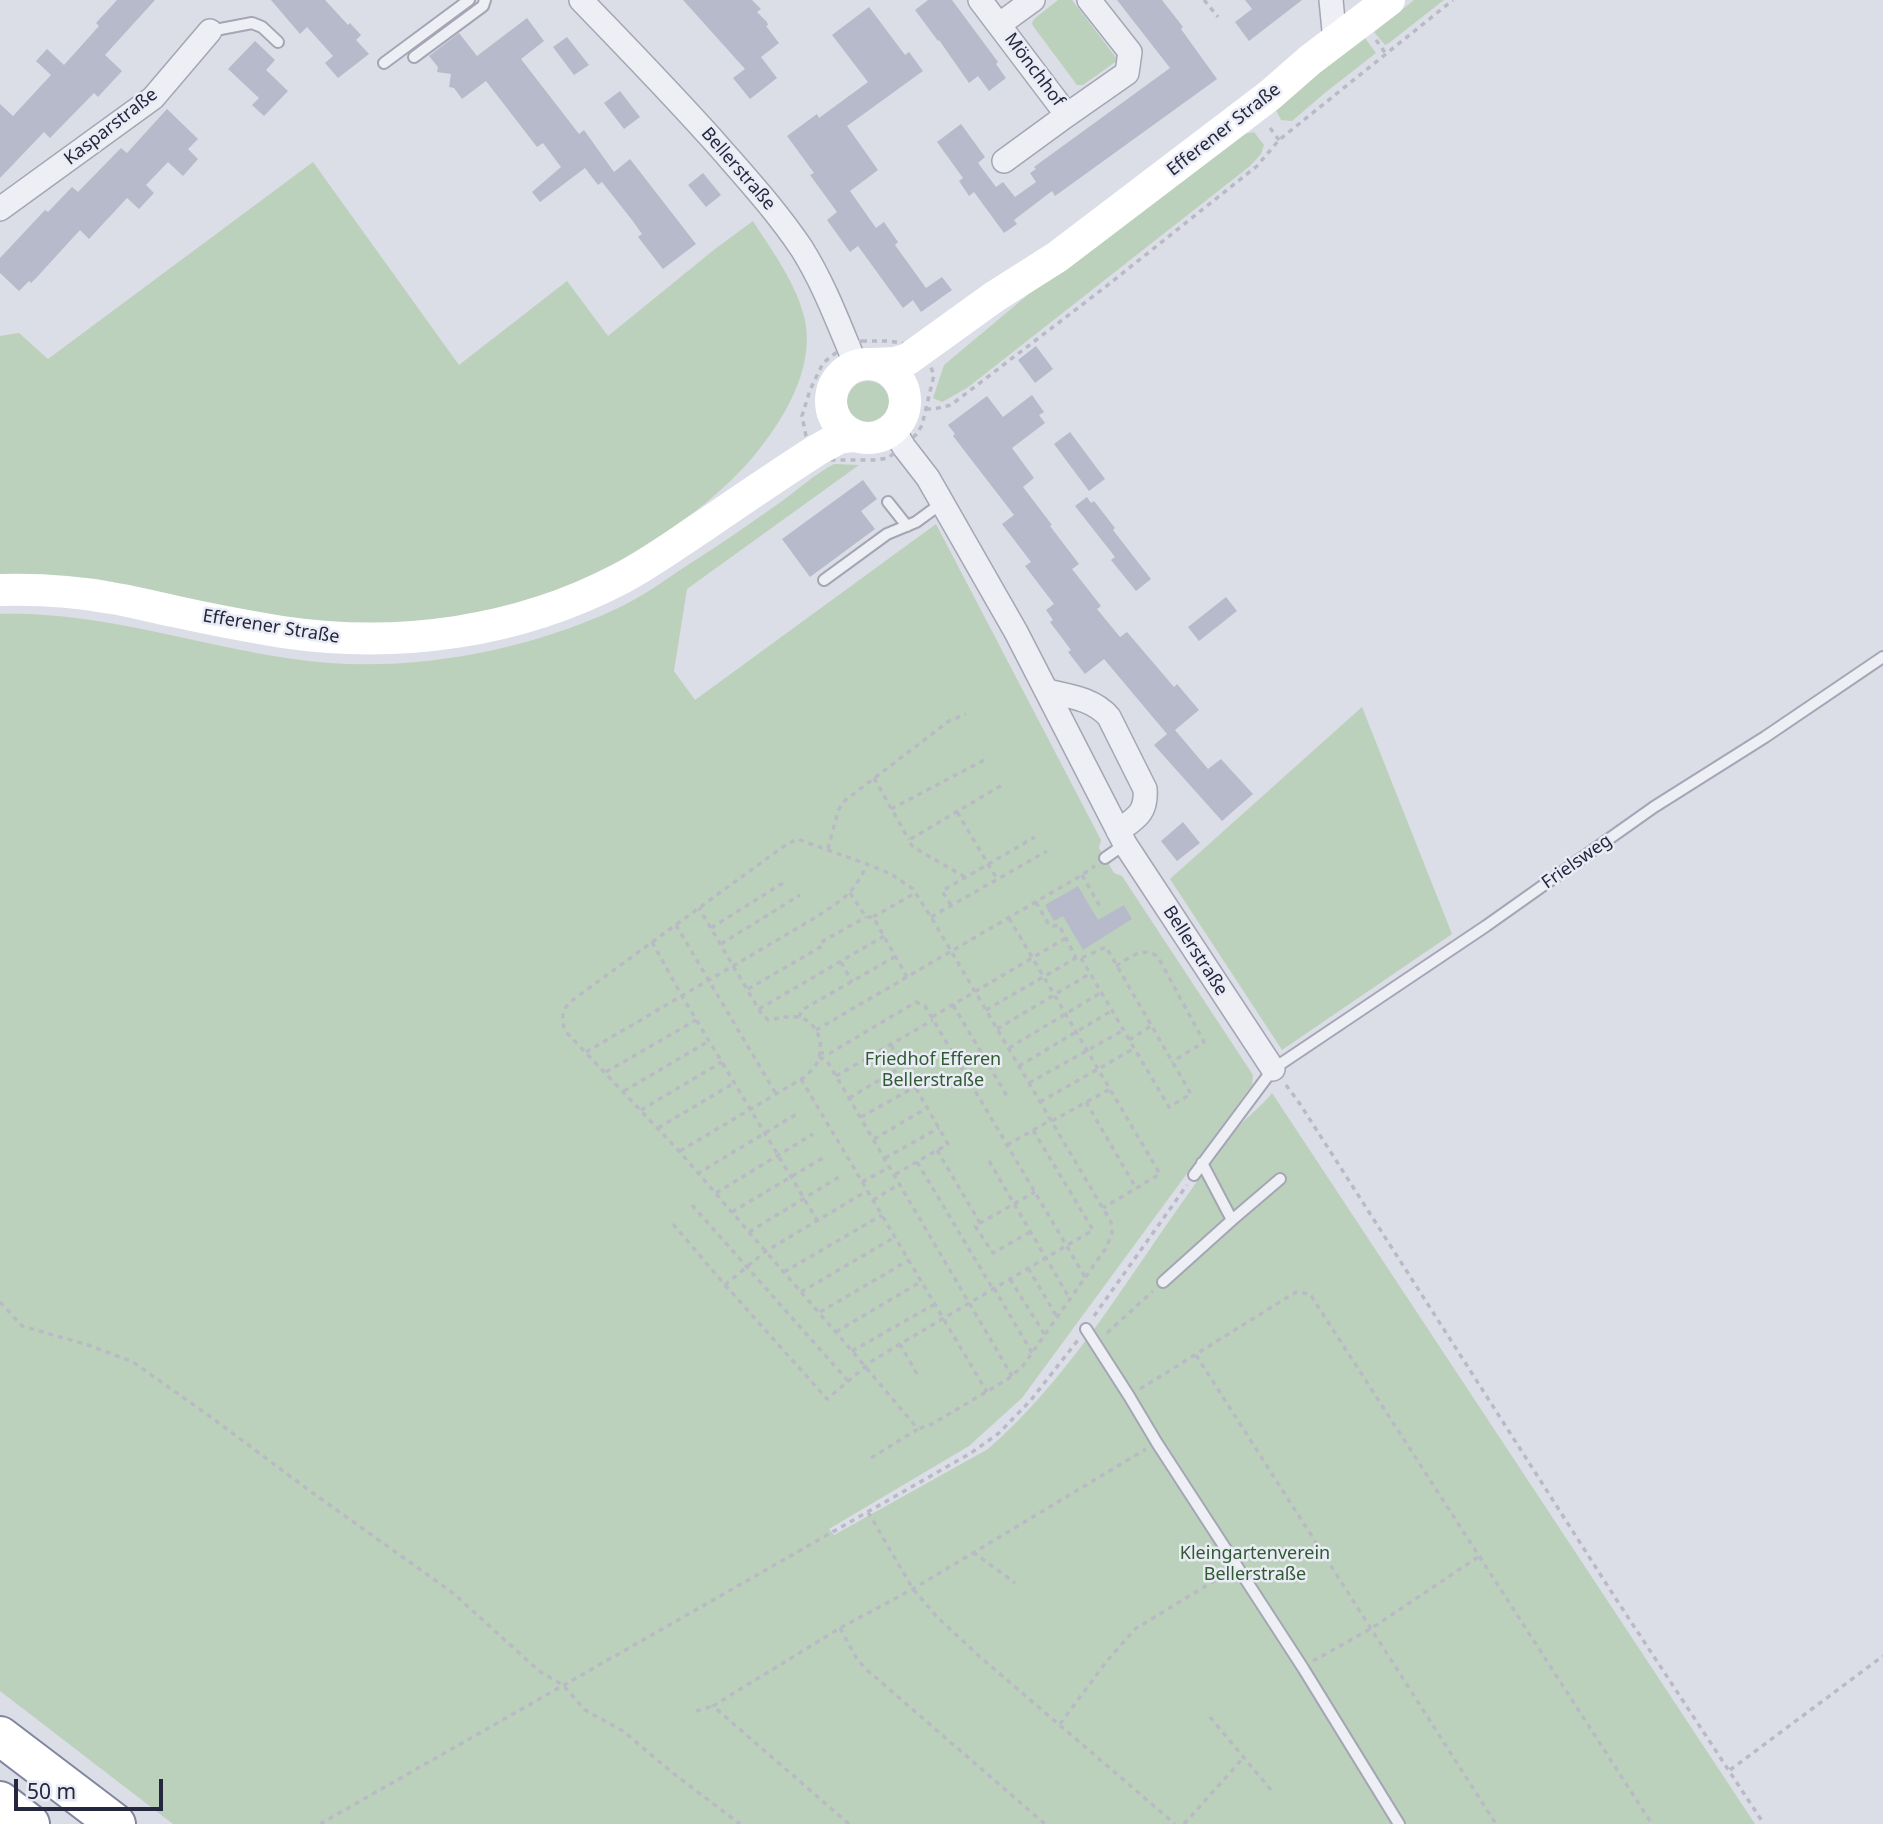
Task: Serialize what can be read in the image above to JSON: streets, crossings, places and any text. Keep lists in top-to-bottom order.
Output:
{
  "streets": {
    "street": [
      "Mönchhof",
      "Kasparstraße",
      "Efferener Straße",
      "Bellerstraße"
    ],
    "lane": ["Frielsweg"]
  },
  "crossings": [
    ["Efferener Straße", "Bellerstraße"],
    ["Bellerstraße", "Frielsweg"]
  ],
  "parks": ["Friedhof Efferen Bellerstraße", "Kleingartenverein Bellerstraße"],
  "scale_bar": "50 m"
}
